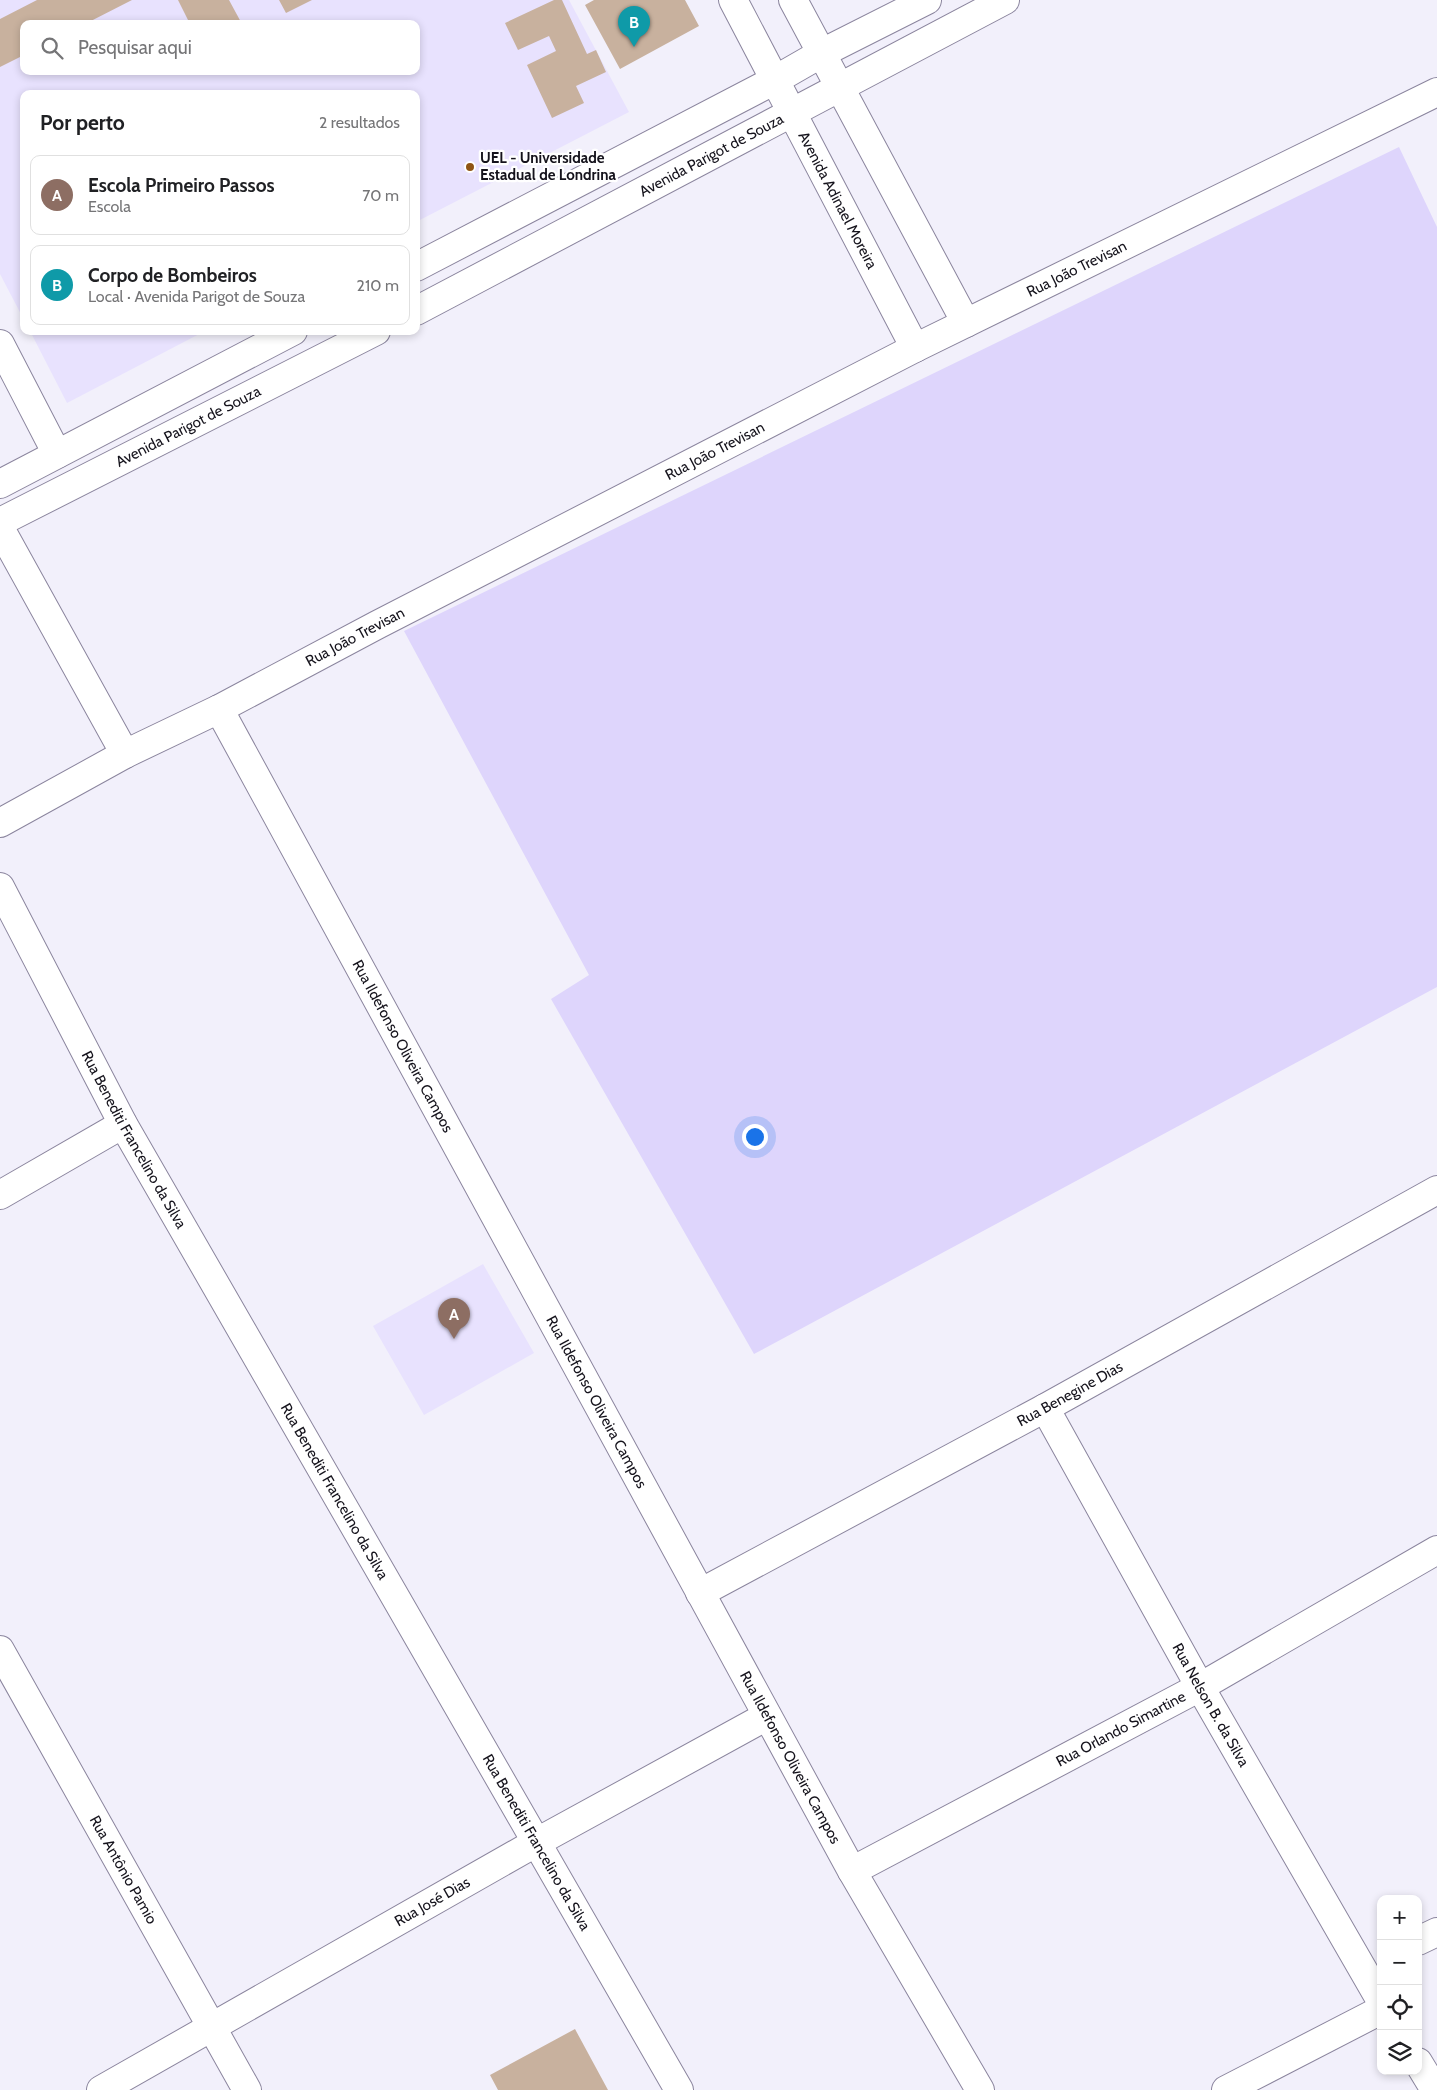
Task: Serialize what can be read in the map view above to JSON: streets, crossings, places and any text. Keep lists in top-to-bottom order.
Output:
{
  "streets": {
    "street": [
      "Avenida Parigot de Souza",
      "Avenida Adinael Moreira",
      "Rua João Trevisan",
      "Rua Ildefonso Oliveira Campos",
      "Rua Benediti Francelino da Silva",
      "Rua Benegine Dias",
      "Rua Nelson B. da Silva",
      "Rua Orlando Simartine",
      "Rua Antônio Pamio",
      "Rua José Dias"
    ]
  },
  "crossings": [
    ["Avenida Parigot de Souza", "Avenida Adinael Moreira"],
    ["Avenida Adinael Moreira", "Rua João Trevisan"],
    ["Rua João Trevisan", "Rua Ildefonso Oliveira Campos"],
    ["Rua Ildefonso Oliveira Campos", "Rua Benegine Dias"],
    ["Rua Ildefonso Oliveira Campos", "Rua Orlando Simartine"],
    ["Rua Ildefonso Oliveira Campos", "Rua José Dias"],
    ["Rua Benediti Francelino da Silva", "Rua José Dias"],
    ["Rua Benegine Dias", "Rua Nelson B. da Silva"],
    ["Rua Nelson B. da Silva", "Rua Orlando Simartine"],
    ["Rua Antônio Pamio", "Rua José Dias"]
  ],
  "places": ["UEL - Universidade Estadual de Londrina"],
  "page": {
    "pins": ["B", "A"],
    "search": "Pesquisar aqui",
    "heading": ["Por perto", "2 resultados"],
    "list": [
      {
        "mark": "A",
        "name": "Escola Primeiro Passos",
        "note": "Escola",
        "value": "70 m"
      },
      {
        "mark": "B",
        "name": "Corpo de Bombeiros",
        "note": "Local · Avenida Parigot de Souza",
        "value": "210 m"
      }
    ],
    "map_buttons": ["+", "−"]
  }
}
